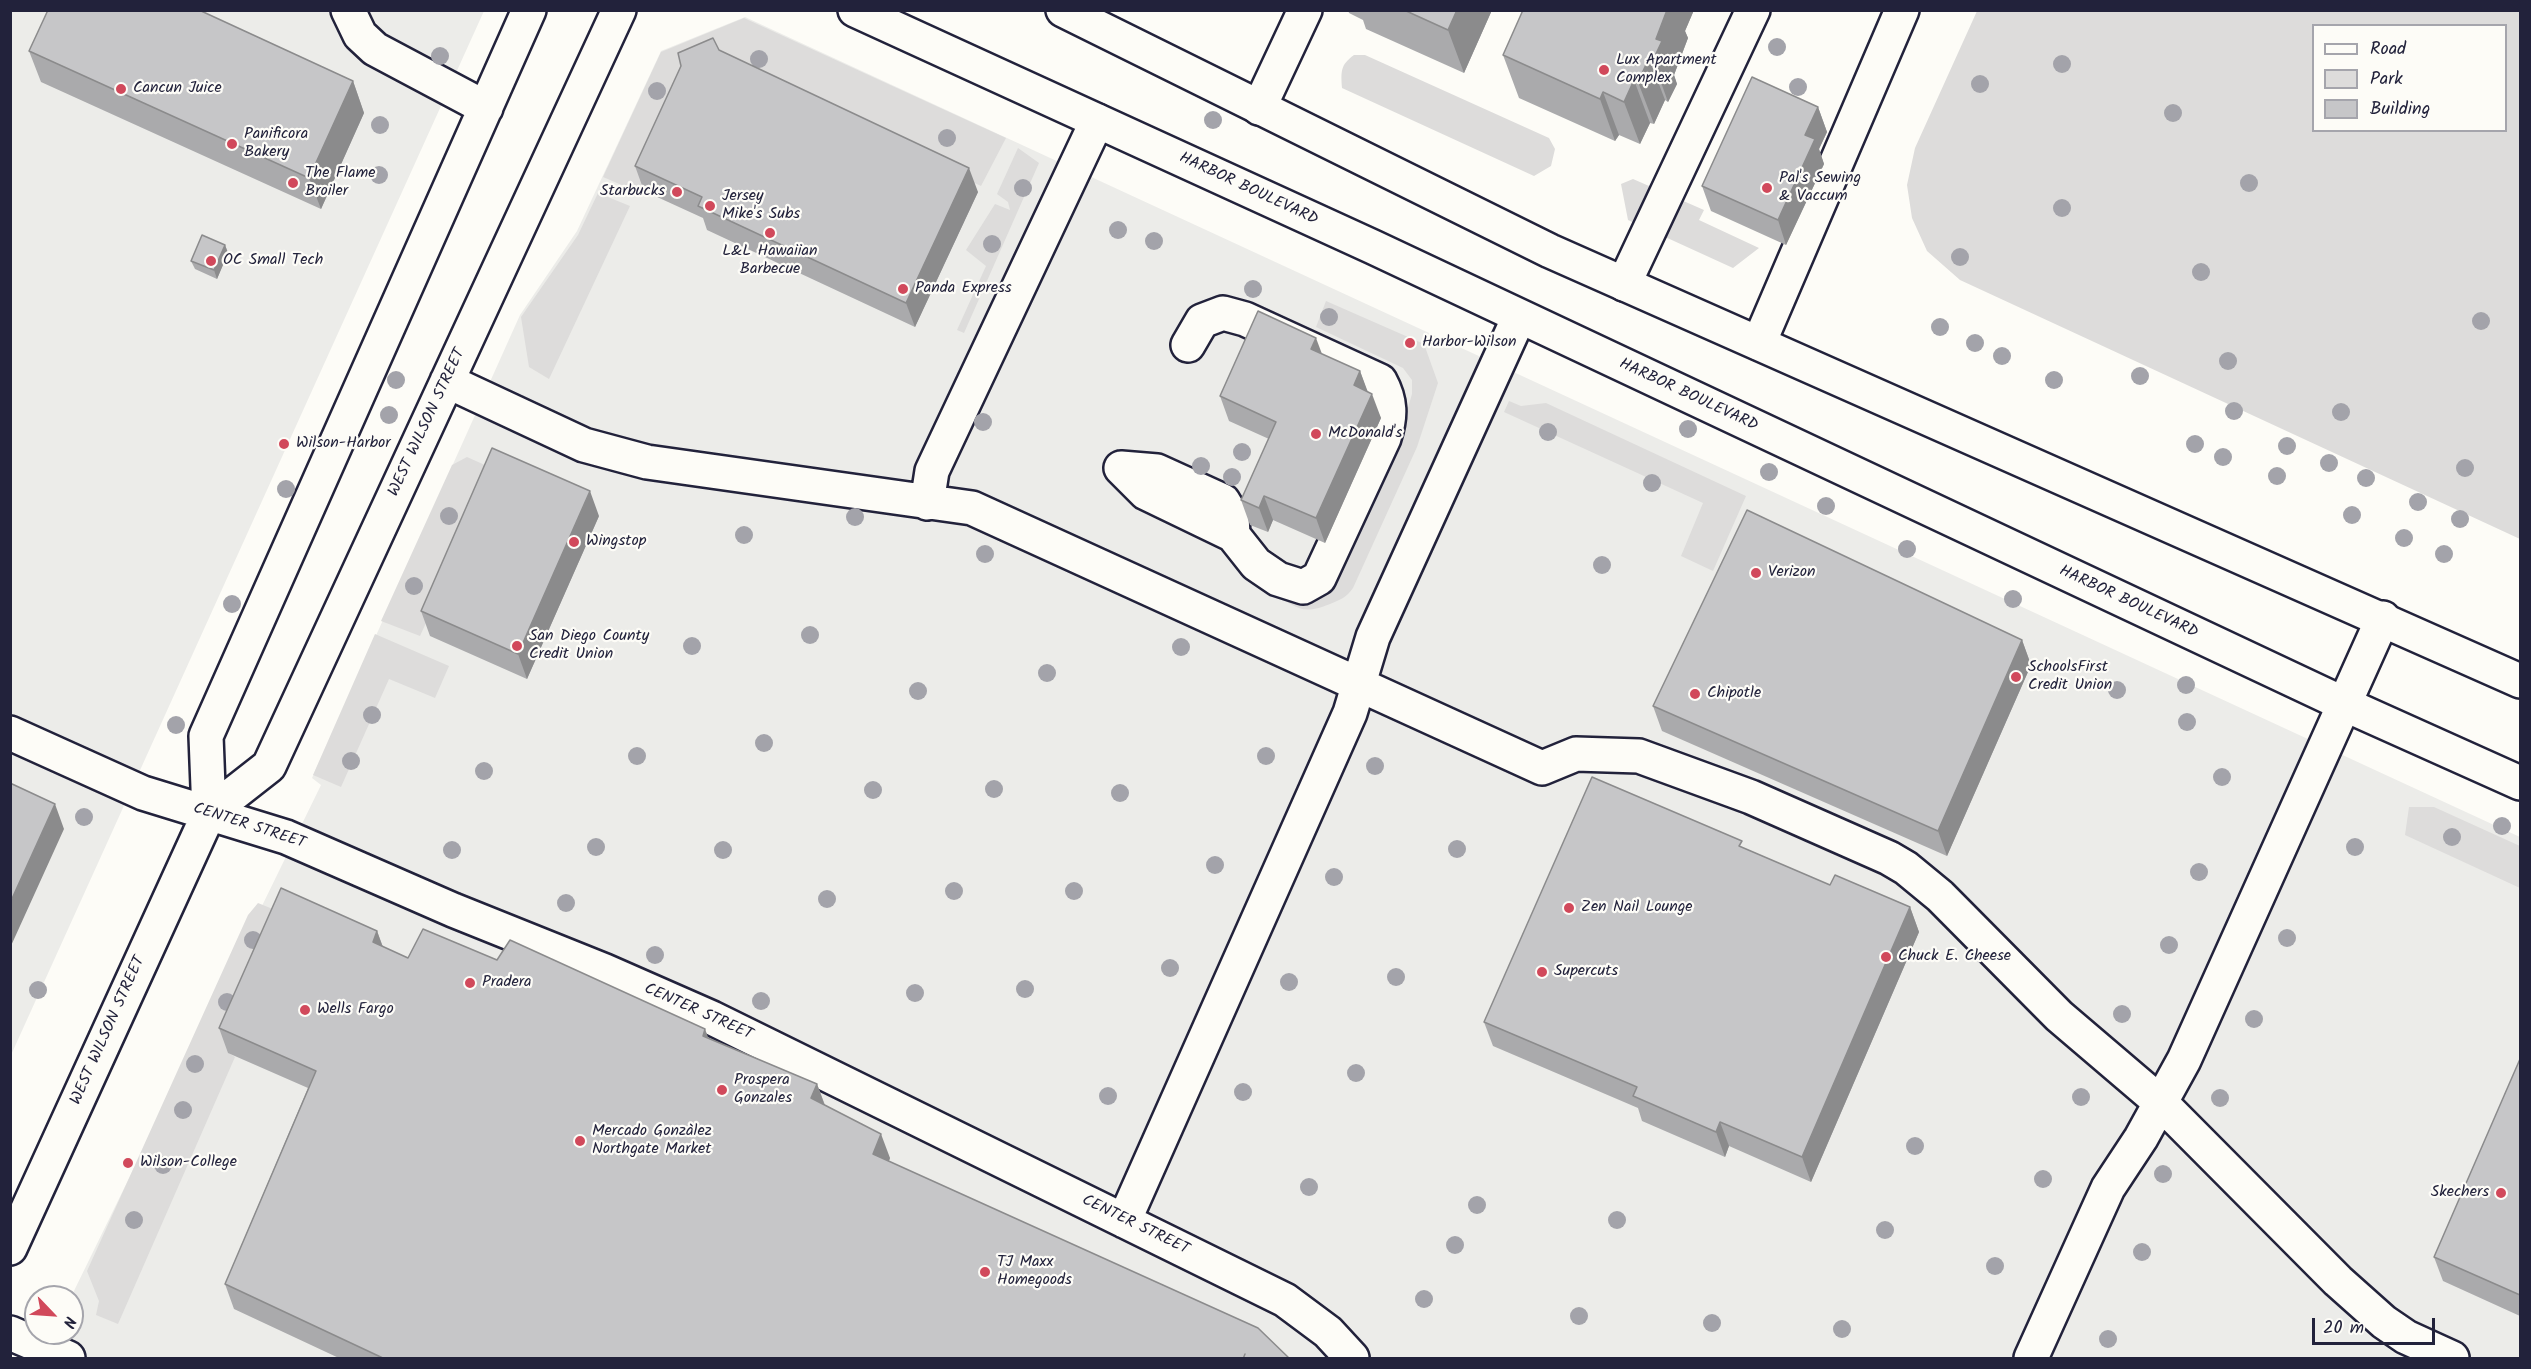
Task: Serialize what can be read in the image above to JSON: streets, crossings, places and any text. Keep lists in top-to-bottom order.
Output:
{
  "streets": {
    "main road": ["HARBOR BOULEVARD", "WEST WILSON STREET", "CENTER STREET"]
  },
  "crossings": [
    ["WEST WILSON STREET", "CENTER STREET"]
  ],
  "places": [
    "Lux Apartment Complex",
    "Cancun Juice",
    "Panificora Bakery",
    "The Flame Broiler",
    "Pal's Sewing & Vaccum",
    "Starbucks",
    "Jersey Mike's Subs",
    "L&L Hawaiian Barbecue",
    "OC Small Tech",
    "Panda Express",
    "Harbor-Wilson",
    "McDonald's",
    "Wilson-Harbor",
    "Wingstop",
    "Verizon",
    "San Diego County Credit Union",
    "SchoolsFirst Credit Union",
    "Chipotle",
    "Zen Nail Lounge",
    "Chuck E. Cheese",
    "Supercuts",
    "Pradera",
    "Wells Fargo",
    "Prospera Gonzales",
    "Mercado Gonzàlez Northgate Market",
    "Wilson-College",
    "Skechers",
    "TJ Maxx Homegoods"
  ],
  "legend": ["Road", "Park", "Building"],
  "scale_bar": "20 m",
  "north": "bottom right"
}
